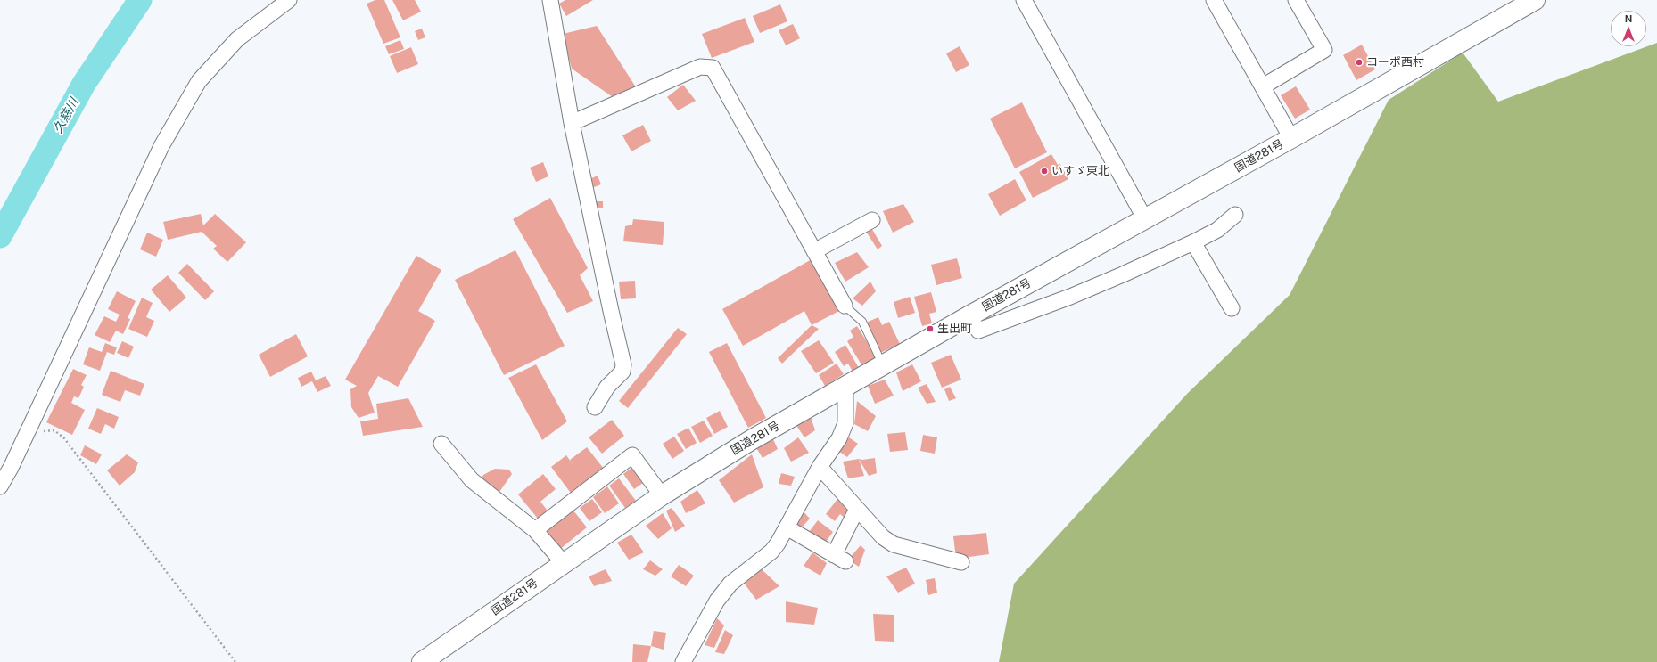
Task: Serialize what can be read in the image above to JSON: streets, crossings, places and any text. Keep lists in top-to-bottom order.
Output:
{
  "streets": {
    "highway": ["国道281号"]
  },
  "water": ["久慈川"],
  "places": ["コーポ西村", "いすゞ東北", "生出町"],
  "north": "top"
}
